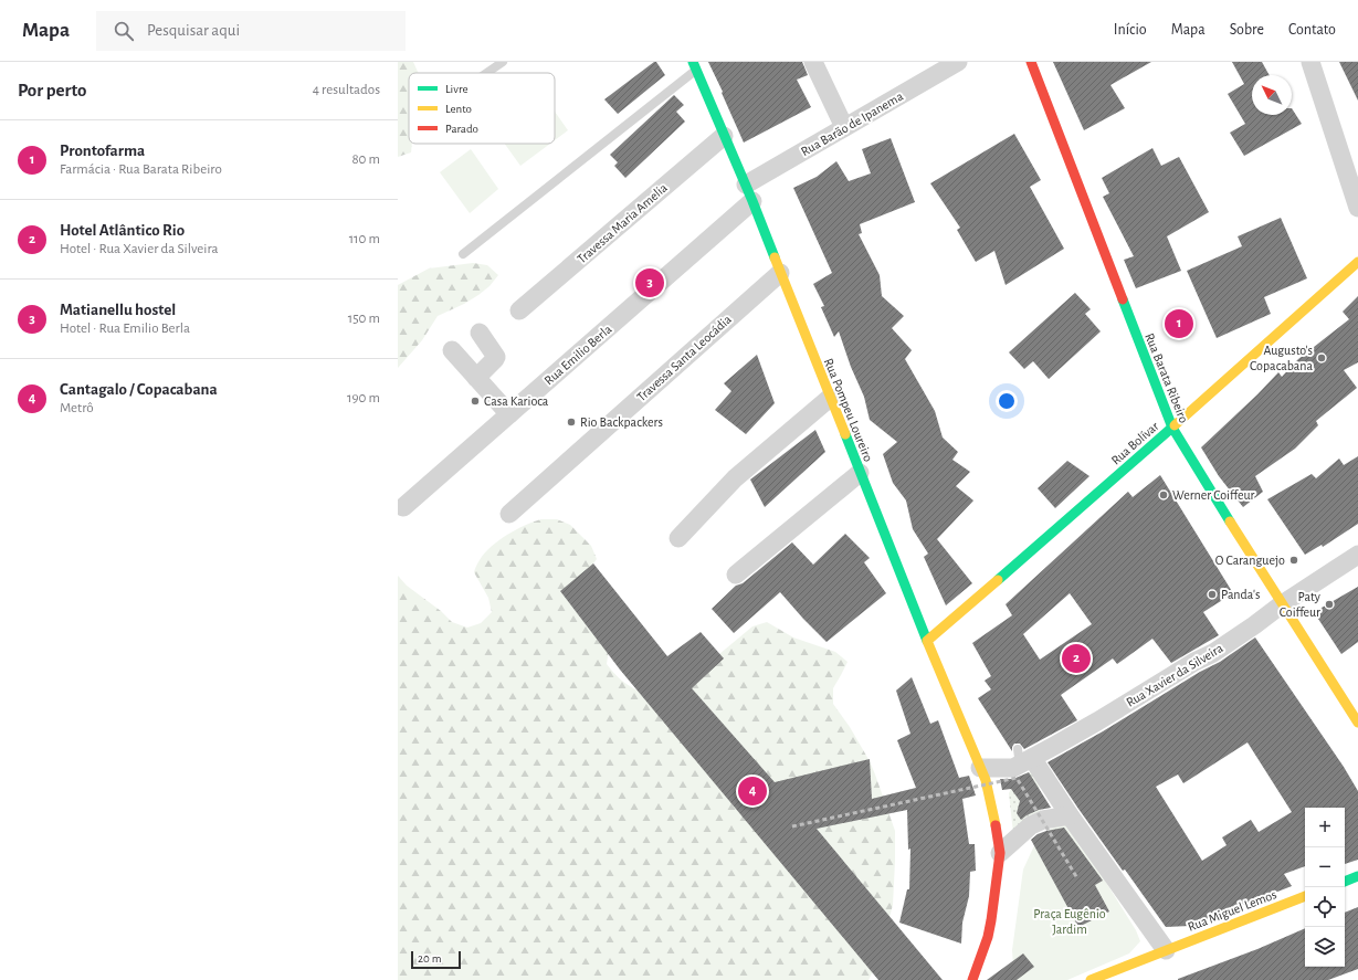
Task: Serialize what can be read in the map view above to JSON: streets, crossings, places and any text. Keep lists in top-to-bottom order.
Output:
{
  "streets": {
    "main road": [
      "Rua Barata Ribeiro",
      "Rua Pompeu Loureiro",
      "Rua Bolívar",
      "Rua Miguel Lemos"
    ],
    "street": [
      "Rua Barão de Ipanema",
      "Travessa Maria Amelia",
      "Rua Emilio Berla",
      "Travessa Santa Leocádia",
      "Rua Xavier da Silveira"
    ]
  },
  "crossings": [
    ["Rua Barão de Ipanema", "Rua Emilio Berla"],
    ["Rua Barão de Ipanema", "Rua Pompeu Loureiro"],
    ["Travessa Maria Amelia", "Rua Pompeu Loureiro"],
    ["Rua Emilio Berla", "Rua Pompeu Loureiro"],
    ["Travessa Santa Leocádia", "Rua Pompeu Loureiro"],
    ["Rua Barata Ribeiro", "Rua Bolívar"],
    ["Rua Barata Ribeiro", "Rua Xavier da Silveira"],
    ["Rua Pompeu Loureiro", "Rua Bolívar"],
    ["Rua Pompeu Loureiro", "Rua Xavier da Silveira"]
  ],
  "parks": ["Praça Eugênio Jardim"],
  "places": [
    "Augusto's Copacabana",
    "Casa Karioca",
    "Rio Backpackers",
    "Werner Coiffeur",
    "O Caranguejo",
    "Panda's",
    "Paty Coiffeur"
  ],
  "legend": ["Livre", "Lento", "Parado"],
  "scale_bar": "20 m",
  "north": "top left",
  "page": {
    "header": "Mapa",
    "search": "Pesquisar aqui",
    "nav": [
      "Início",
      "Mapa",
      "Sobre",
      "Contato"
    ],
    "heading": ["Por perto", "4 resultados"],
    "list": [
      {
        "mark": "1",
        "name": "Prontofarma",
        "note": "Farmácia · Rua Barata Ribeiro",
        "value": "80 m"
      },
      {
        "mark": "2",
        "name": "Hotel Atlântico Rio",
        "note": "Hotel · Rua Xavier da Silveira",
        "value": "110 m"
      },
      {
        "mark": "3",
        "name": "Matianellu hostel",
        "note": "Hotel · Rua Emilio Berla",
        "value": "150 m"
      },
      {
        "mark": "4",
        "name": "Cantagalo / Copacabana",
        "note": "Metrô",
        "value": "190 m"
      }
    ],
    "pins": [
      "3",
      "1",
      "2",
      "4"
    ],
    "map_buttons": ["+", "−"],
    "scale": "20 m"
  }
}
